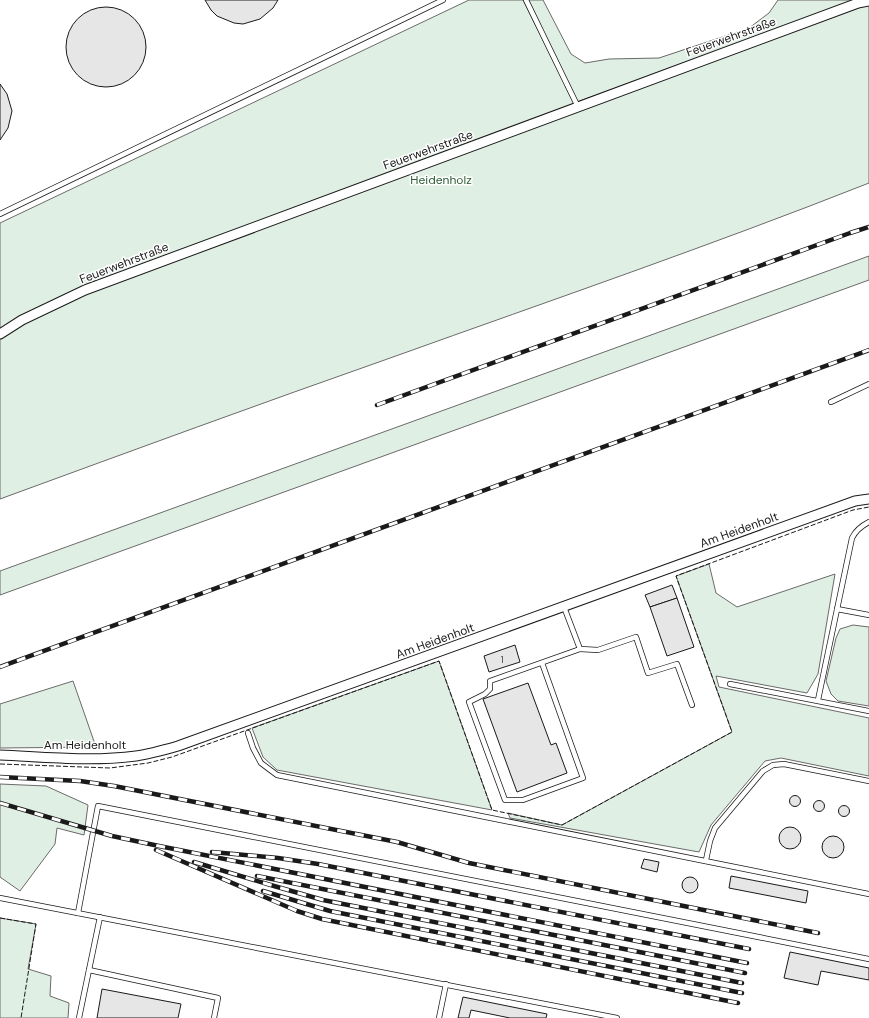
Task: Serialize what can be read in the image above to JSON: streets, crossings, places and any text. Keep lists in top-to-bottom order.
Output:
{
  "streets": {
    "street": ["Feuerwehrstraße", "Am Heidenholt"]
  },
  "parks": ["Heidenholz"],
  "house_numbers": ["1"]
}
